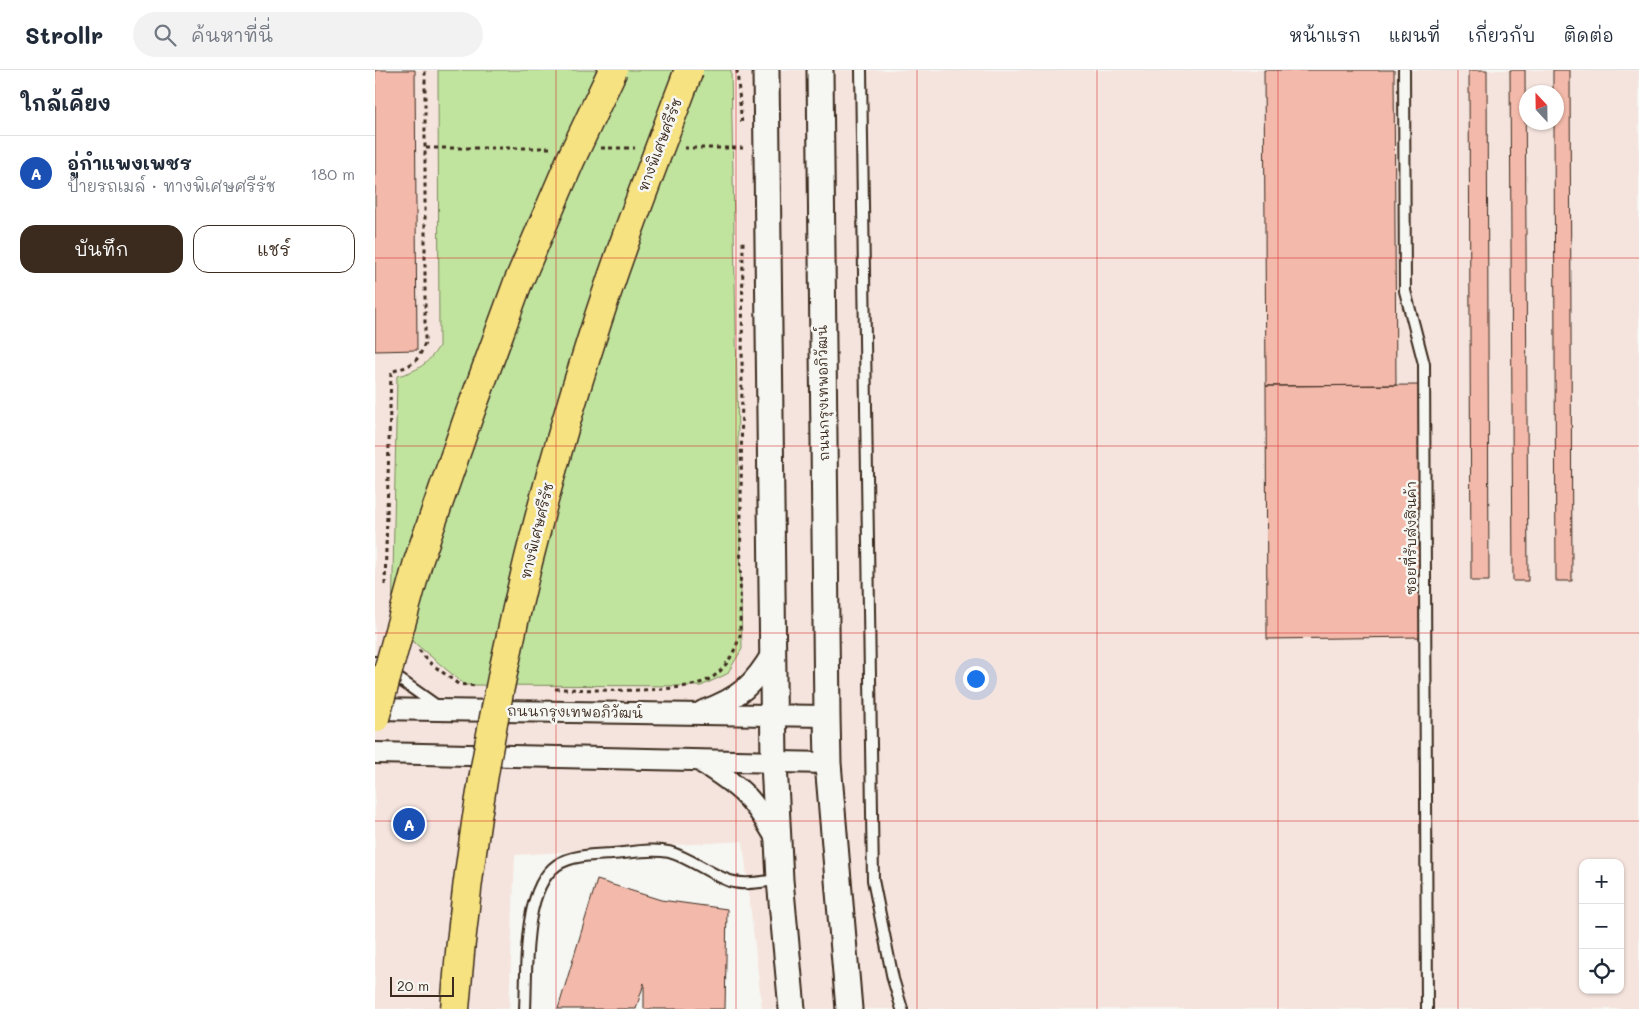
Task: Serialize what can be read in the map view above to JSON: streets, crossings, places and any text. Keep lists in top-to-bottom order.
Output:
{
  "streets": {
    "highway": ["ทางพิเศษศรีรัช"],
    "street": ["ถนนกรุงเทพอภิวัฒน์"],
    "lane": ["ซอยที่รับส่งสินค้า"]
  },
  "scale_bar": "20 m",
  "north": "top",
  "page": {
    "header": "Strollr",
    "search": "ค้นหาที่นี่",
    "nav": [
      "หน้าแรก",
      "แผนที่",
      "เกี่ยวกับ",
      "ติดต่อ"
    ],
    "heading": "ใกล้เคียง",
    "list": [
      {
        "mark": "A",
        "name": "อู่กำแพงเพชร",
        "note": "ป้ายรถเมล์ · ทางพิเศษศรีรัช",
        "value": "180 m"
      }
    ],
    "buttons": ["บันทึก", "แชร์"],
    "pins": "A",
    "map_buttons": ["+", "−"],
    "scale": "20 m"
  }
}
